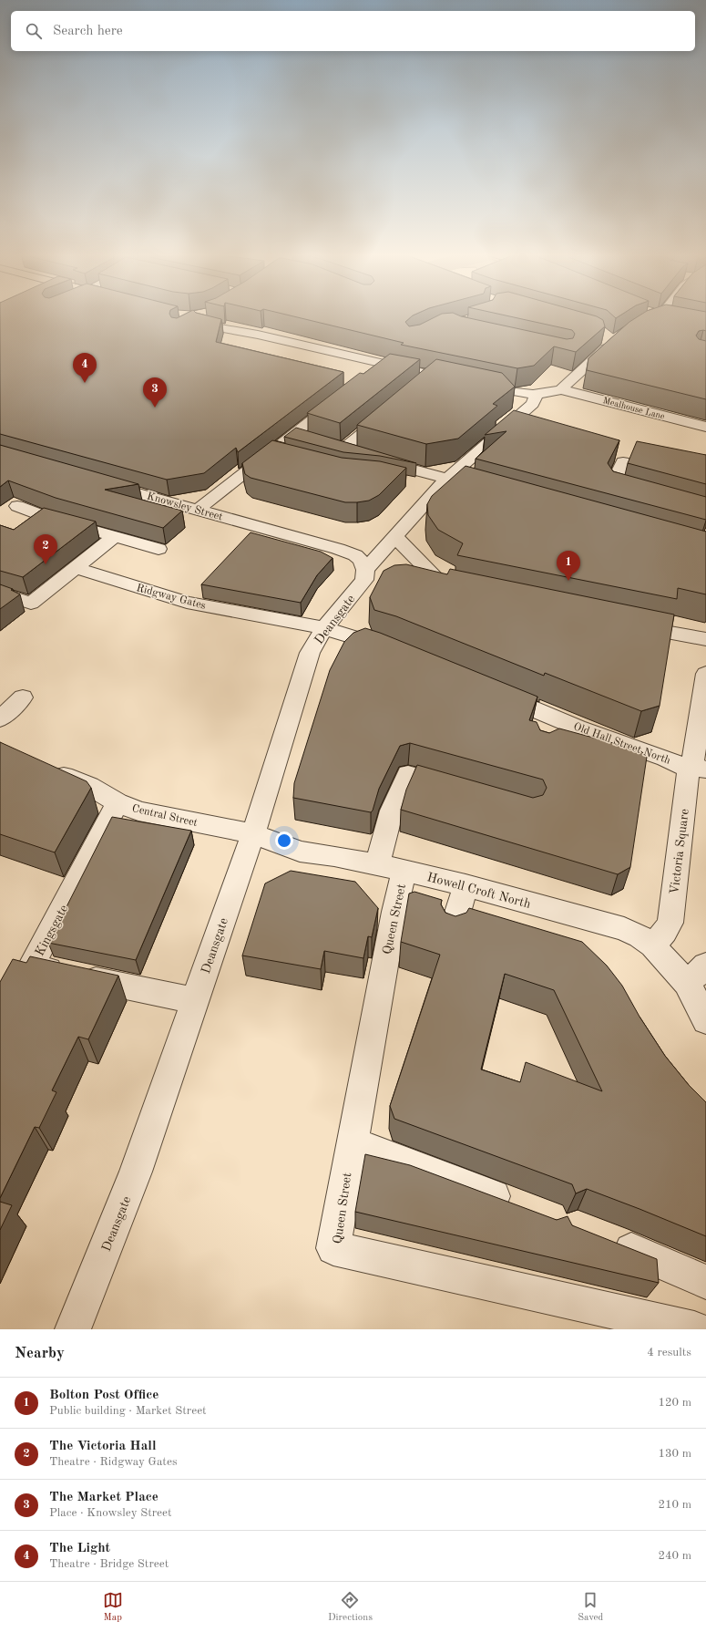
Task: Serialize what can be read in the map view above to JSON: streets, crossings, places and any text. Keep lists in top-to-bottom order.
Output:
{
  "streets": {
    "street": [
      "Mealhouse Lane",
      "Knowsley Street",
      "Ridgway Gates",
      "Deansgate",
      "Old Hall Street North",
      "Central Street",
      "Victoria Square",
      "Howell Croft North",
      "Queen Street",
      "Kingsgate"
    ]
  },
  "crossings": [
    ["Knowsley Street", "Deansgate"],
    ["Ridgway Gates", "Deansgate"],
    ["Deansgate", "Central Street"],
    ["Deansgate", "Howell Croft North"],
    ["Deansgate", "Kingsgate"],
    ["Old Hall Street North", "Victoria Square"],
    ["Central Street", "Howell Croft North"],
    ["Central Street", "Kingsgate"],
    ["Victoria Square", "Howell Croft North"],
    ["Howell Croft North", "Queen Street"]
  ],
  "page": {
    "search": "Search here",
    "pins": [
      "4",
      "3",
      "2",
      "1"
    ],
    "heading": ["Nearby", "4 results"],
    "list": [
      {
        "mark": "1",
        "name": "Bolton Post Office",
        "note": "Public building · Market Street",
        "value": "120 m"
      },
      {
        "mark": "2",
        "name": "The Victoria Hall",
        "note": "Theatre · Ridgway Gates",
        "value": "130 m"
      },
      {
        "mark": "3",
        "name": "The Market Place",
        "note": "Place · Knowsley Street",
        "value": "210 m"
      },
      {
        "mark": "4",
        "name": "The Light",
        "note": "Theatre · Bridge Street",
        "value": "240 m"
      }
    ],
    "nav": ["Map", "Directions", "Saved"]
  }
}
